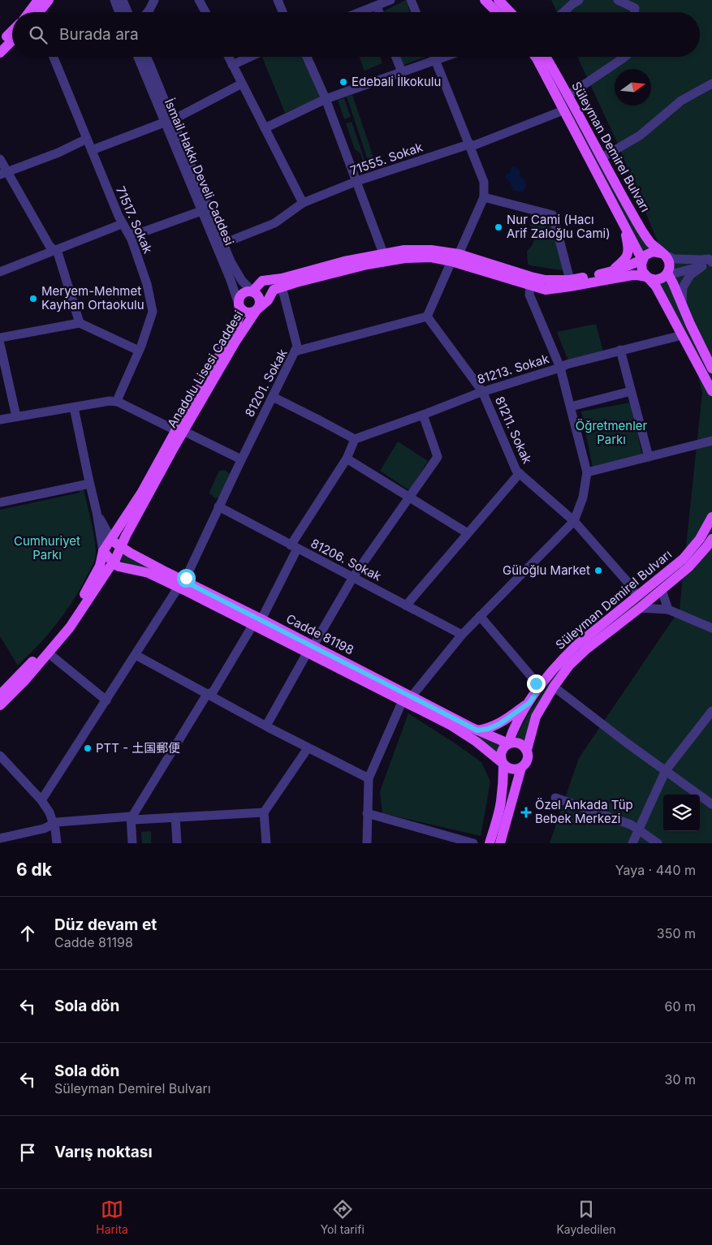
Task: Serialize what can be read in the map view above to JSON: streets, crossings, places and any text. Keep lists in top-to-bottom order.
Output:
{
  "streets": {
    "main road": ["Süleyman Demirel Bulvarı", "Anadolu Lisesi Caddesi", "Cadde 81198"],
    "street": [
      "71555. Sokak",
      "İsmail Hakkı Develi Caddesi",
      "71517. Sokak",
      "81213. Sokak",
      "81201. Sokak",
      "81211. Sokak",
      "81206. Sokak"
    ]
  },
  "crossings": [
    ["Süleyman Demirel Bulvarı", "71555. Sokak"],
    ["Süleyman Demirel Bulvarı", "Anadolu Lisesi Caddesi"],
    ["Süleyman Demirel Bulvarı", "81211. Sokak"],
    ["Süleyman Demirel Bulvarı", "Cadde 81198"],
    ["71555. Sokak", "İsmail Hakkı Develi Caddesi"],
    ["İsmail Hakkı Develi Caddesi", "Anadolu Lisesi Caddesi"],
    ["Anadolu Lisesi Caddesi", "Cadde 81198"],
    ["81213. Sokak", "81211. Sokak"],
    ["81201. Sokak", "81211. Sokak"],
    ["81201. Sokak", "81206. Sokak"],
    ["81201. Sokak", "Cadde 81198"]
  ],
  "parks": ["Öğretmenler Parkı", "Cumhuriyet Parkı"],
  "places": {
    "other": [
      "Edebali İlkokulu",
      "Nur Cami (Hacı Arif Zaloğlu Cami)",
      "Meryem-Mehmet Kayhan Ortaokulu",
      "Güloğlu Market",
      "PTT - 土国郵便"
    ],
    "health": ["Özel Ankada Tüp Bebek Merkezi"]
  },
  "north": "right",
  "page": {
    "search": "Burada ara",
    "heading": ["6 dk", "Yaya · 440 m"],
    "list": [
      ["Düz devam et", "Cadde 81198", "350 m"],
      ["Sola dön", "60 m"],
      ["Sola dön", "Süleyman Demirel Bulvarı", "30 m"],
      "Varış noktası"
    ],
    "nav": ["Harita", "Yol tarifi", "Kaydedilen"]
  }
}
